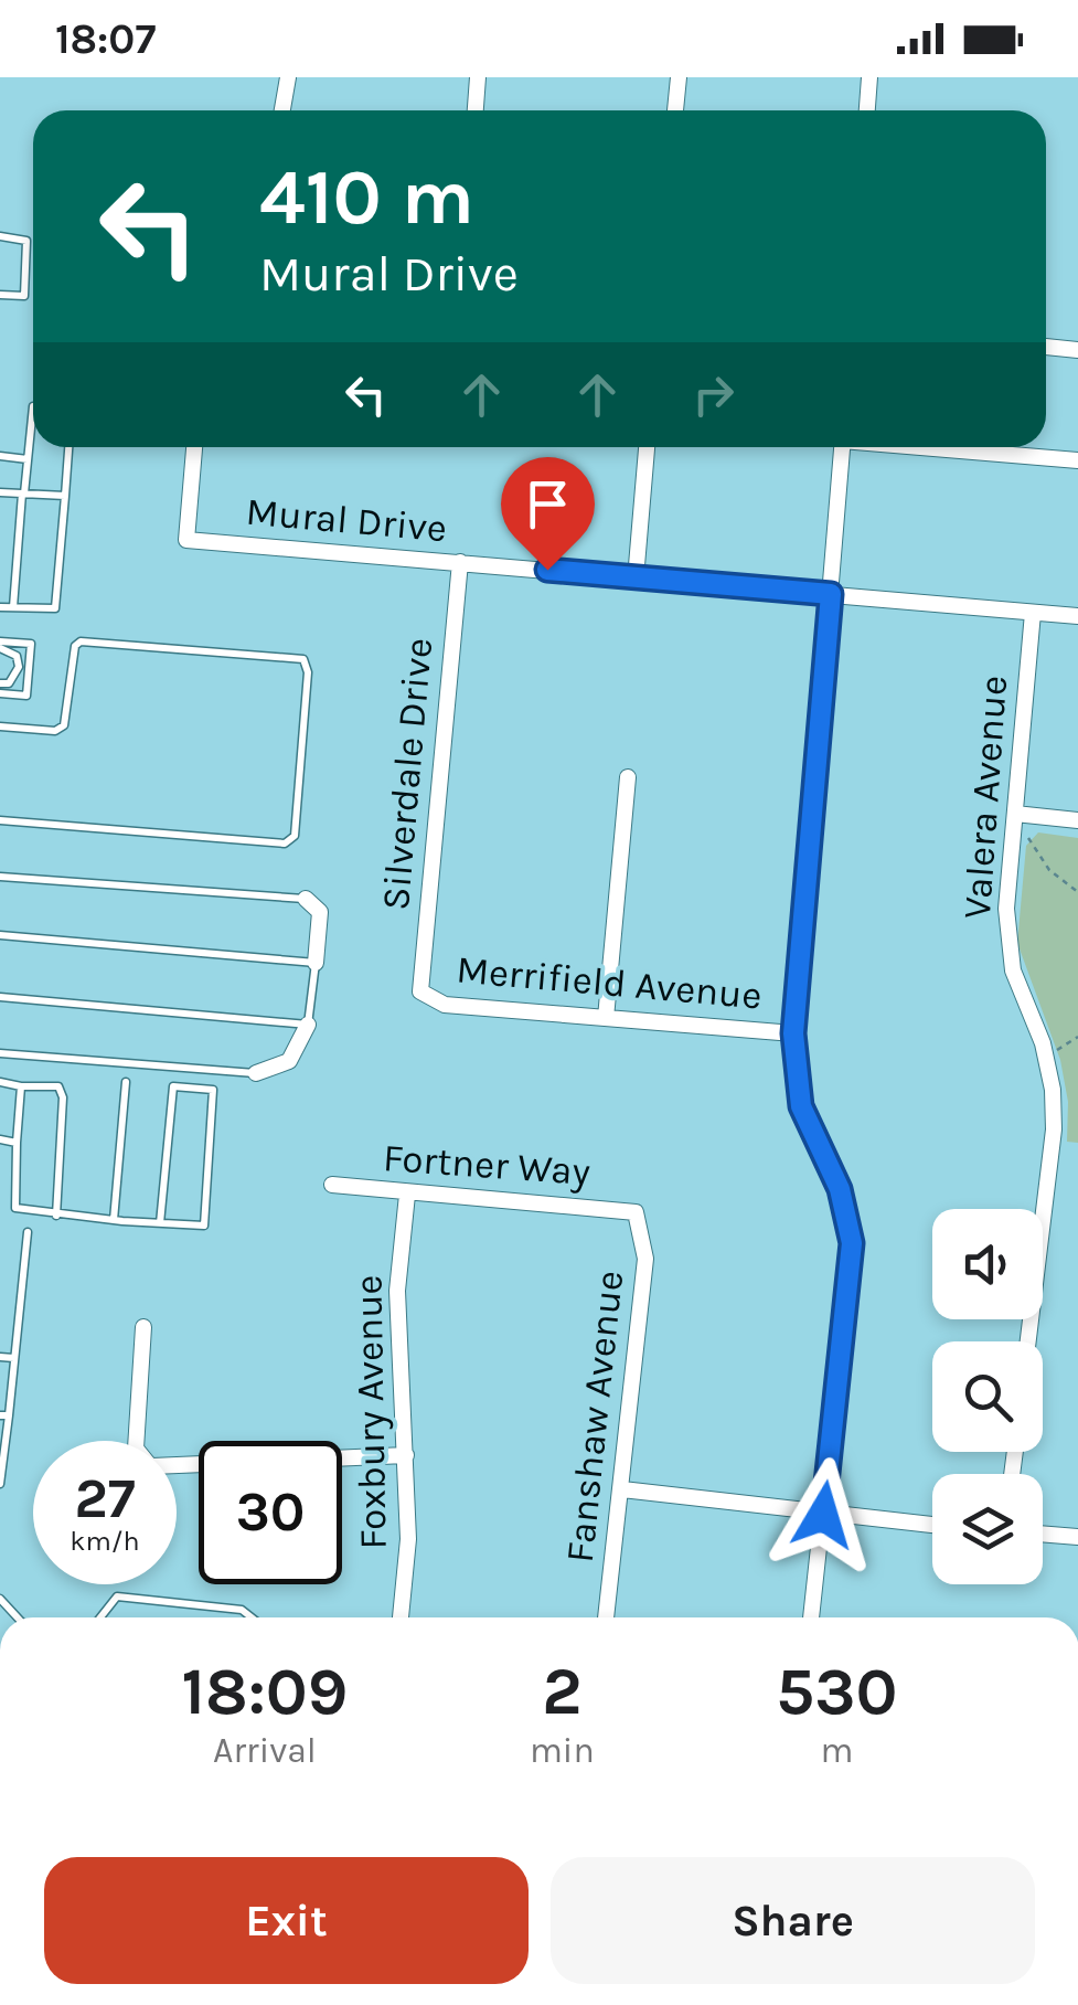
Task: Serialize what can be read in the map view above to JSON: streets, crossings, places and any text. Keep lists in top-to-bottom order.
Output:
{
  "streets": {
    "street": [
      "Mural Drive",
      "Silverdale Drive",
      "Valera Avenue",
      "Merrifield Avenue",
      "Fortner Way",
      "Foxbury Avenue",
      "Fanshaw Avenue"
    ]
  },
  "crossings": [
    ["Mural Drive", "Silverdale Drive"],
    ["Mural Drive", "Valera Avenue"],
    ["Silverdale Drive", "Merrifield Avenue"],
    ["Fortner Way", "Foxbury Avenue"],
    ["Fortner Way", "Fanshaw Avenue"]
  ],
  "page": {
    "status": "18:07",
    "turn": ["410 m", "Mural Drive"],
    "speed": "27 km/h",
    "limit": "30",
    "eta": [
      "18:09",
      "Arrival",
      "2",
      "min",
      "530",
      "m"
    ],
    "buttons": ["Exit", "Share"]
  }
}
